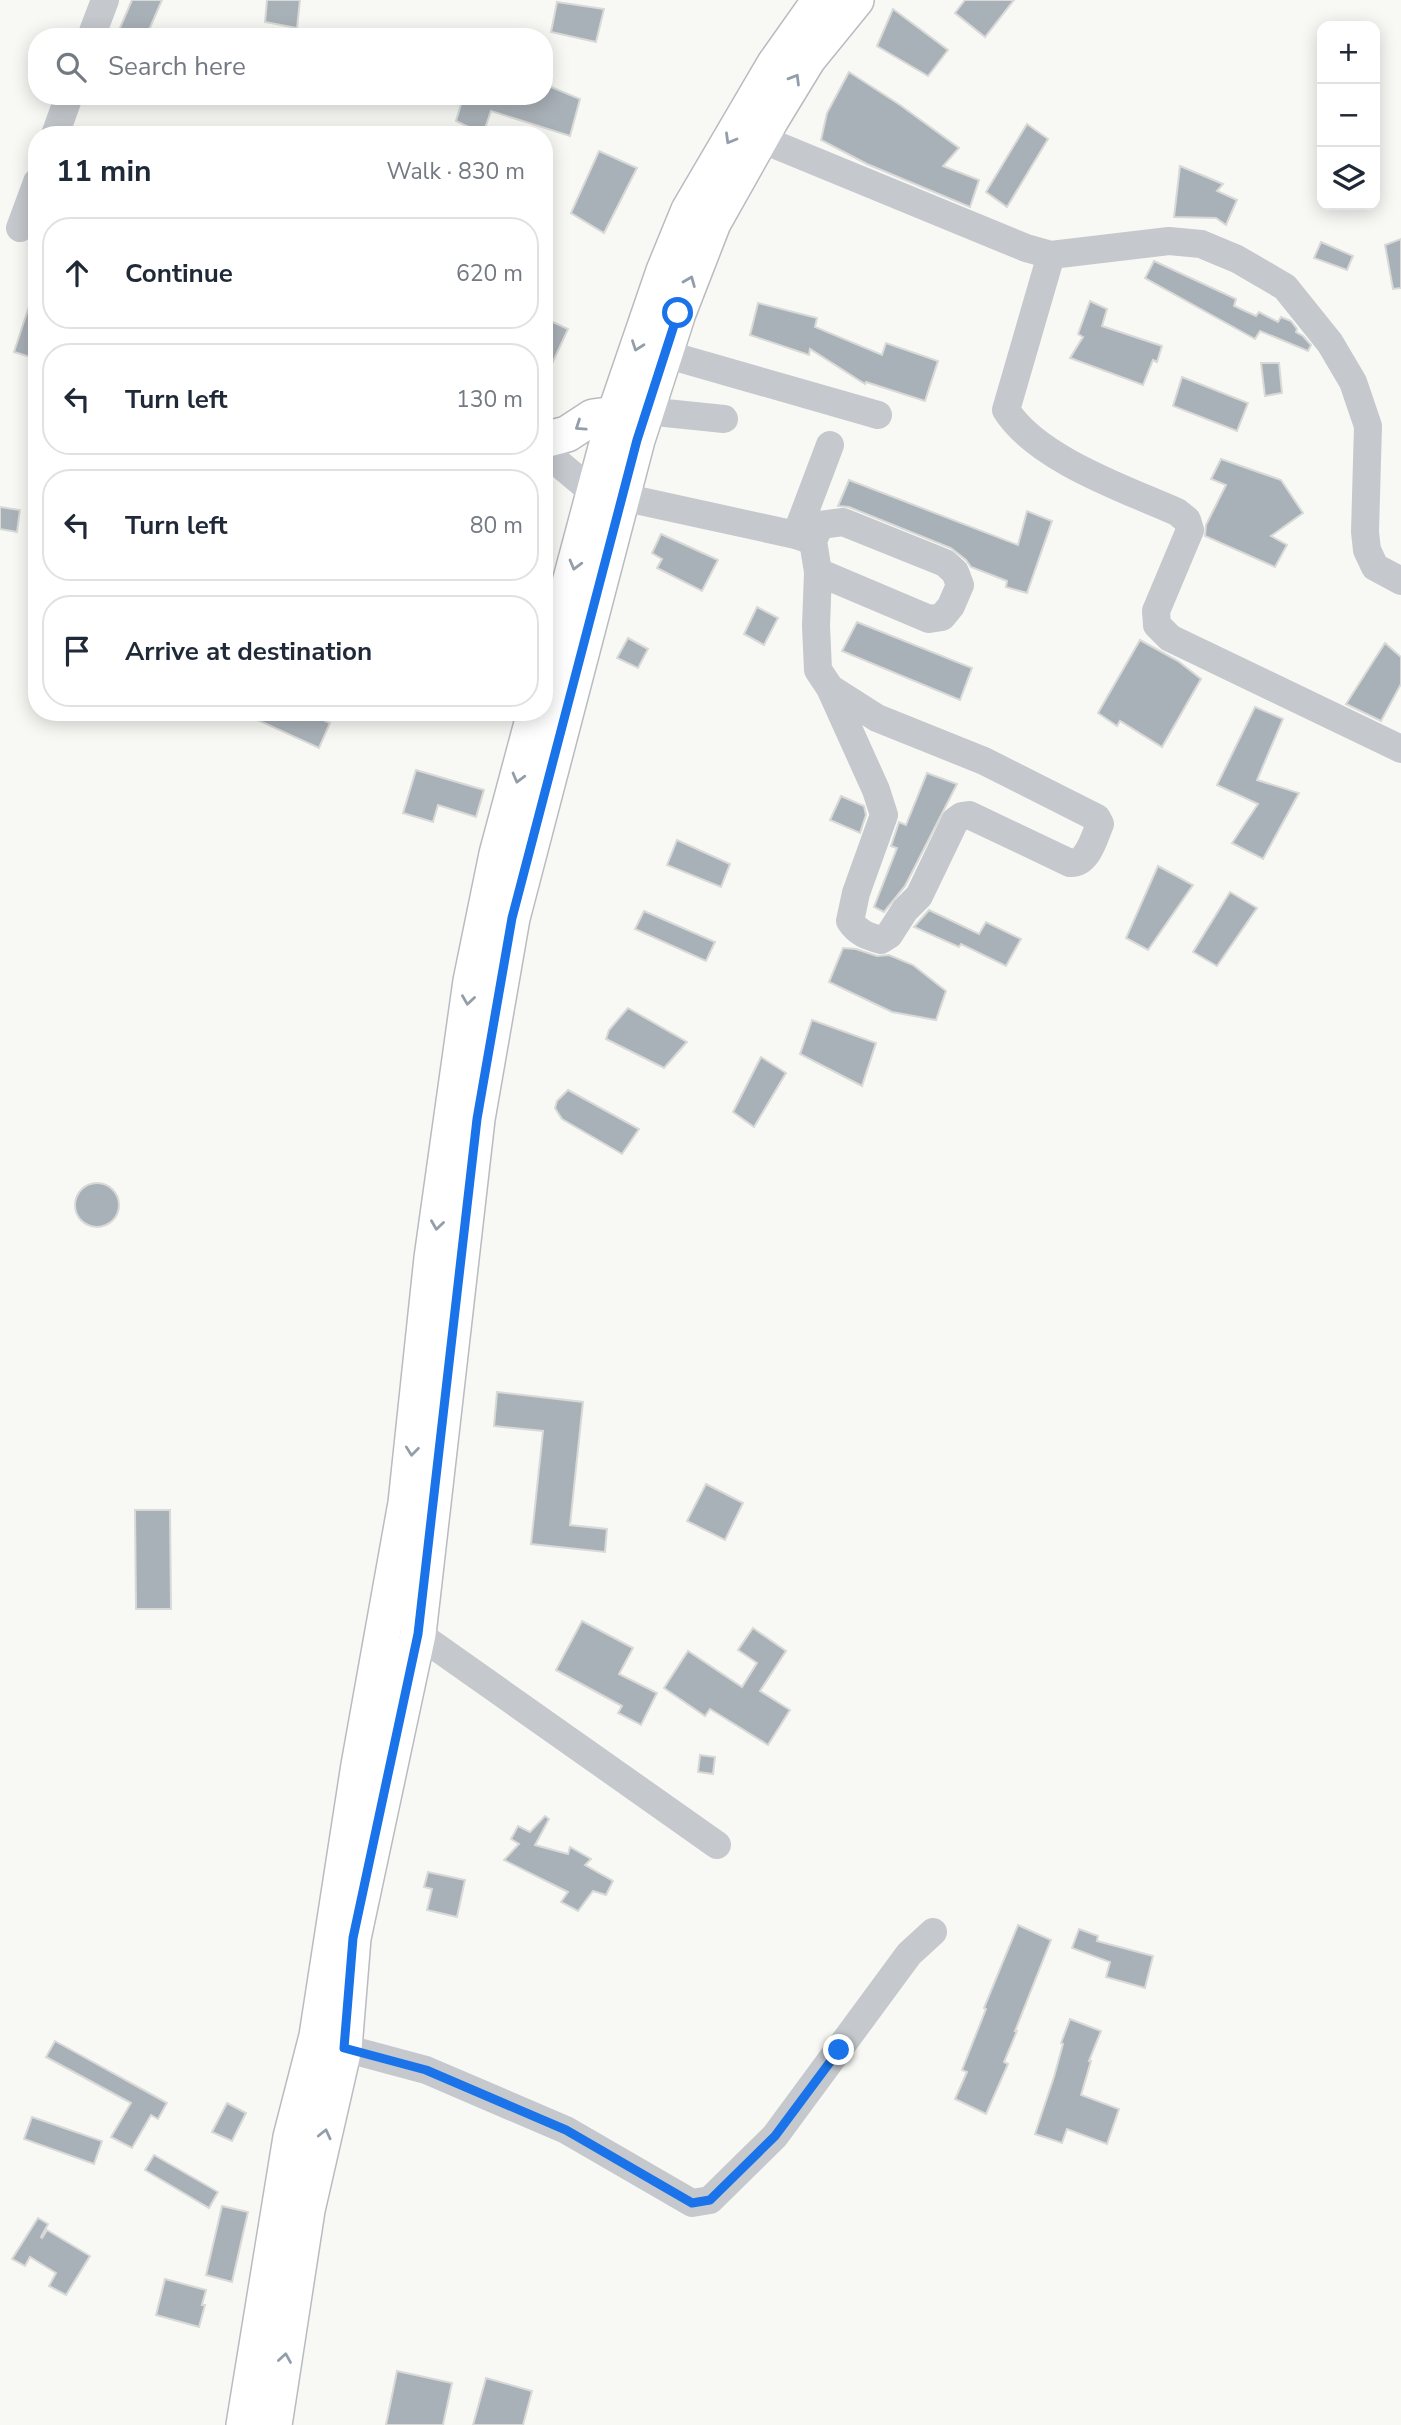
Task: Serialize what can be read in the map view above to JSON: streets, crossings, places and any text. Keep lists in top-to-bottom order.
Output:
{
  "page": {
    "map_buttons": ["+", "−"],
    "search": "Search here",
    "heading": ["11 min", "Walk · 830 m"],
    "list": [
      ["Continue", "620 m"],
      ["Turn left", "130 m"],
      ["Turn left", "80 m"],
      "Arrive at destination"
    ]
  }
}
